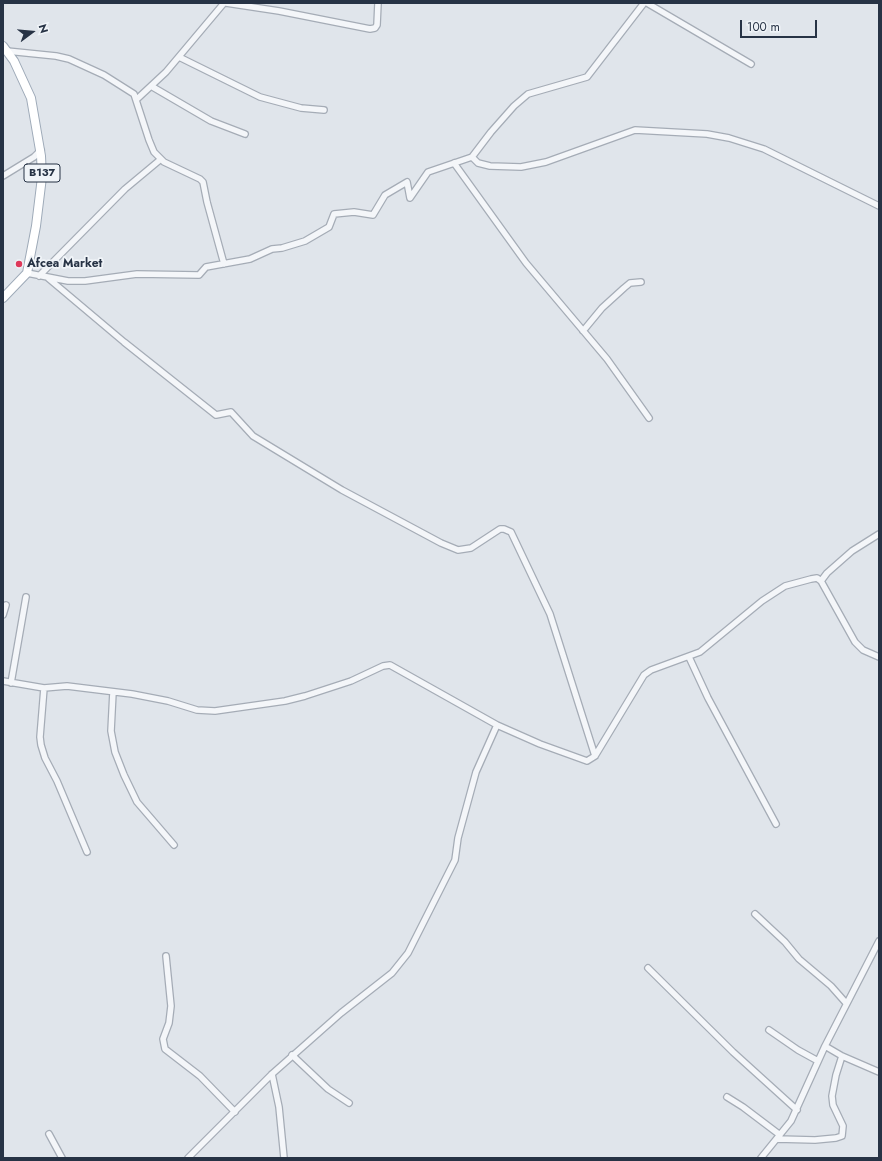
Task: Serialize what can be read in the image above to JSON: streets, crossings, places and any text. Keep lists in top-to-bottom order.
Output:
{
  "streets": {
    "main road": ["B137"]
  },
  "places": ["Afcea Market"],
  "scale_bar": "100 m",
  "north": "right"
}
